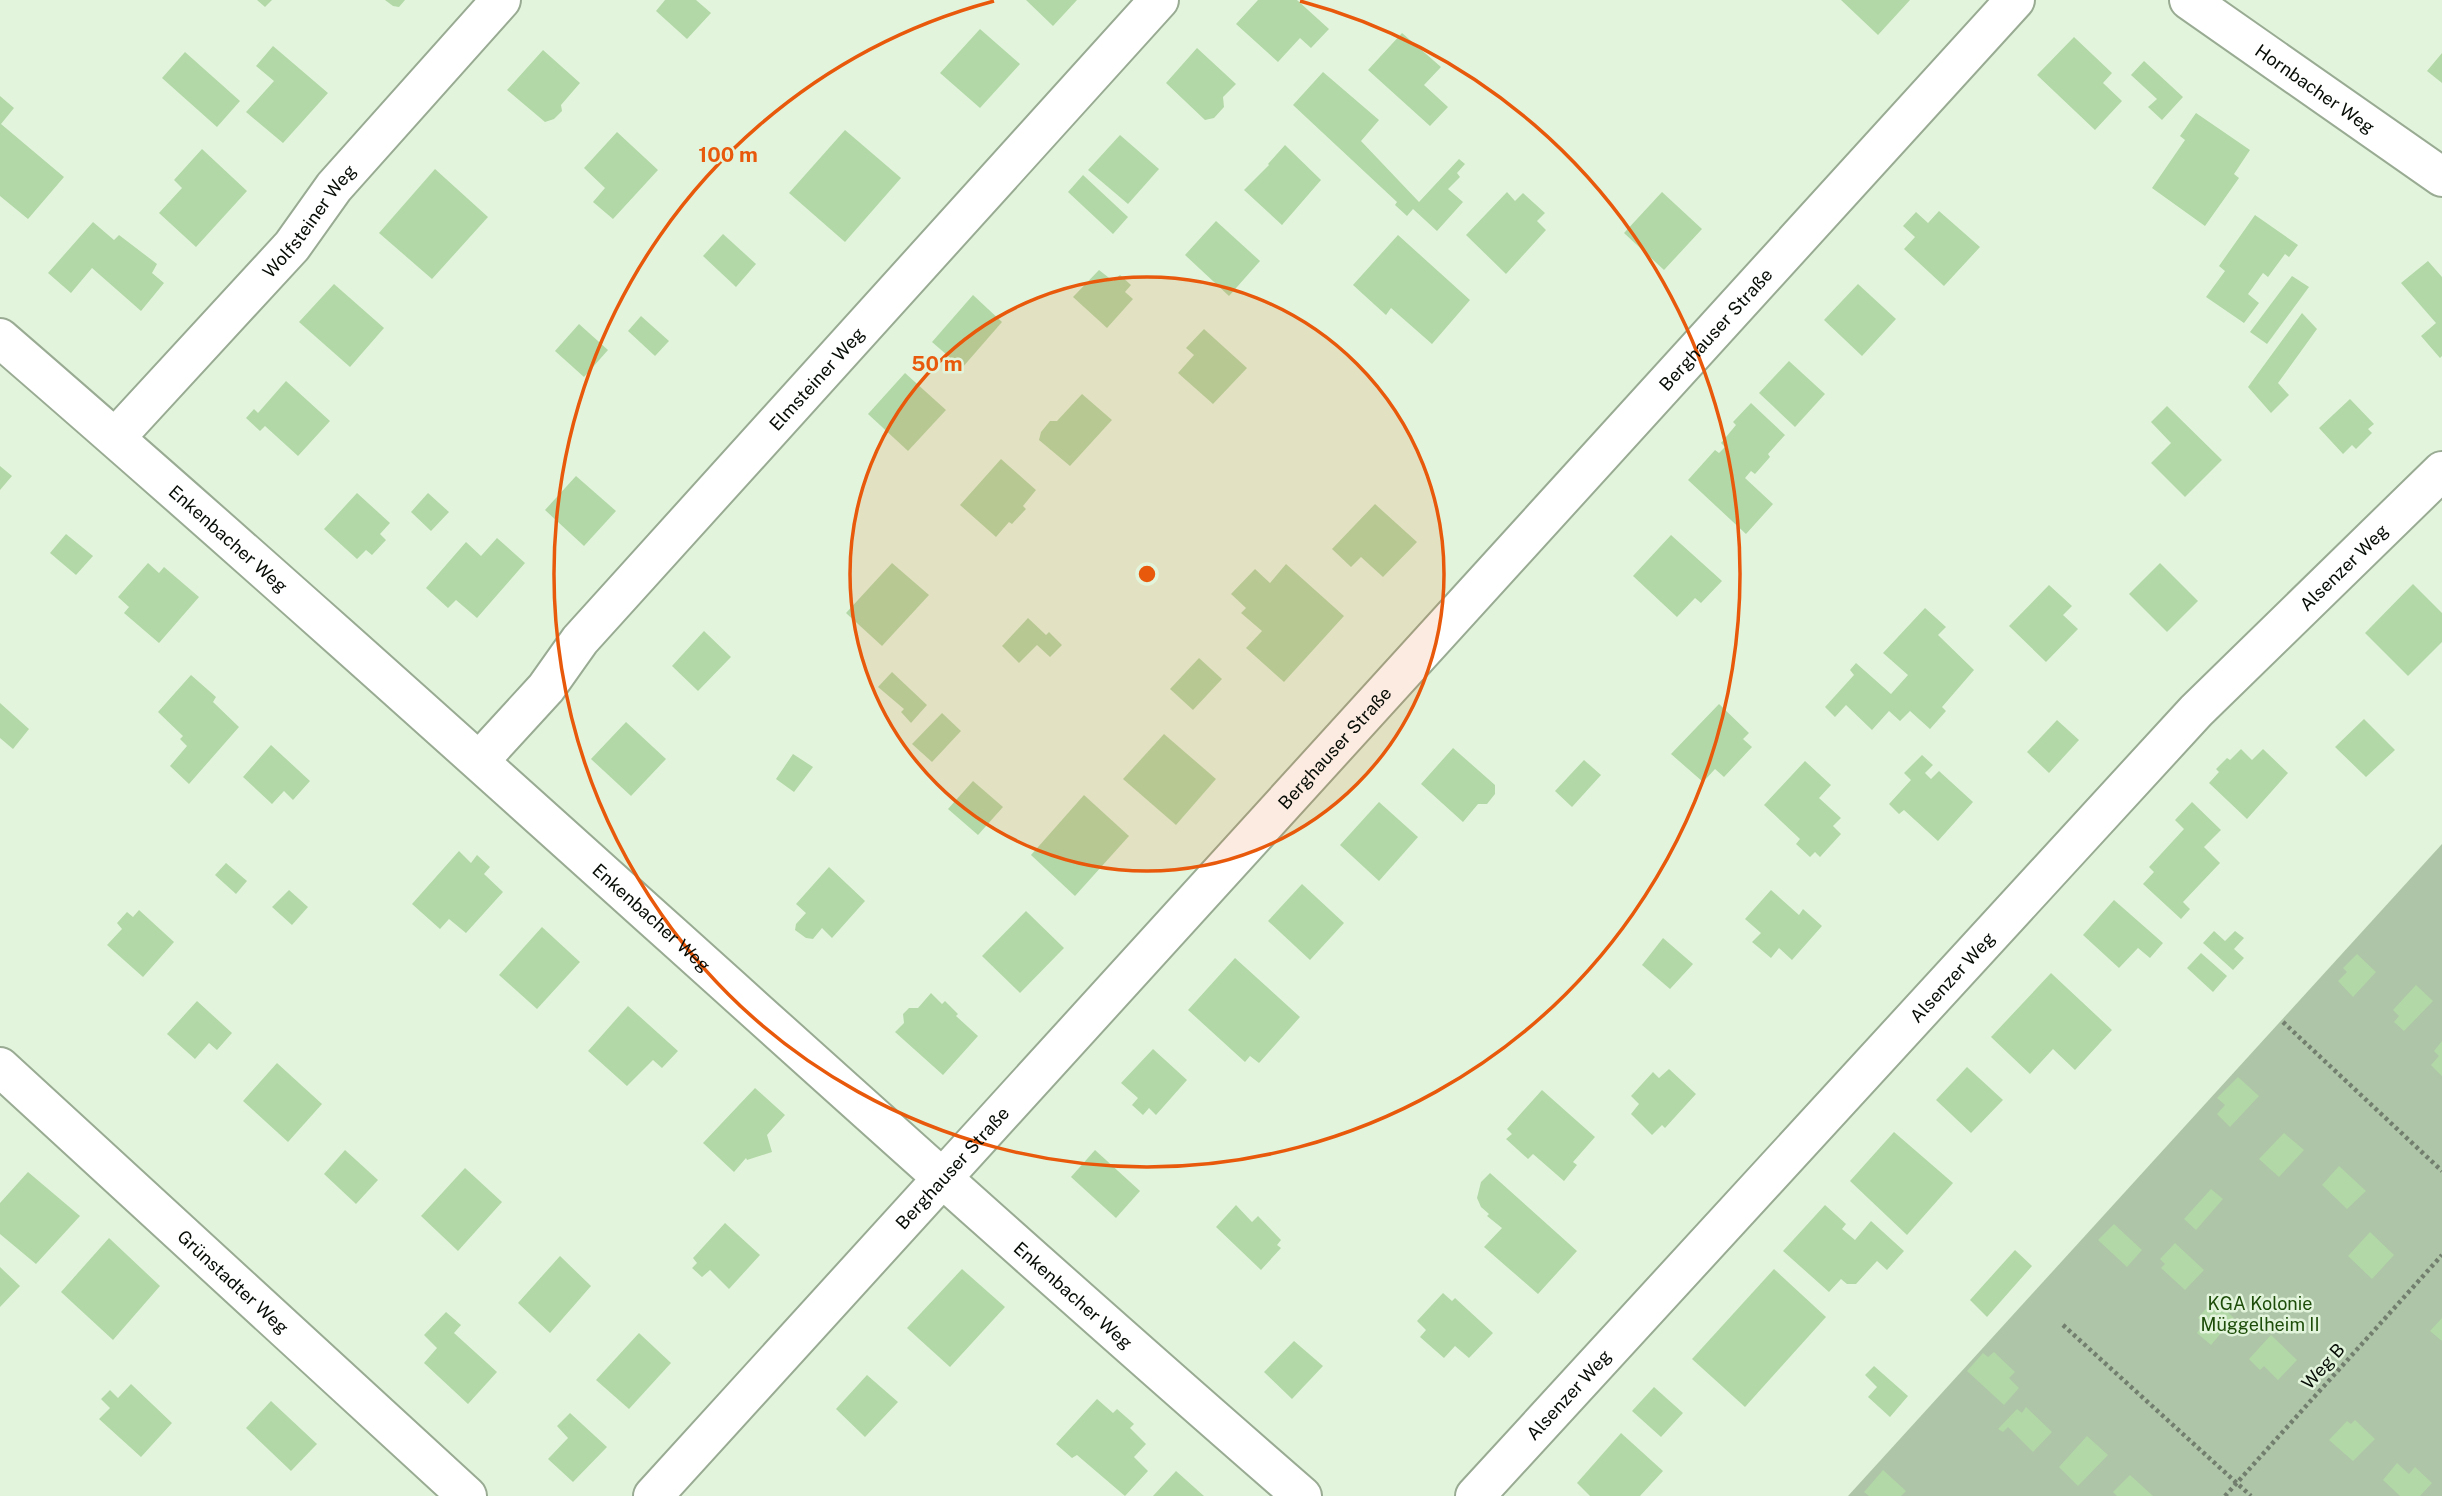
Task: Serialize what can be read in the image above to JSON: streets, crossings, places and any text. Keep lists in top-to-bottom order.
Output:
{
  "streets": {
    "street": [
      "Hornbacher Weg",
      "Wolfsteiner Weg",
      "Berghauser Straße",
      "Elmsteiner Weg",
      "Enkenbacher Weg",
      "Alsenzer Weg",
      "Grünstadter Weg"
    ],
    "path": ["Weg B"]
  },
  "crossings": [
    ["Wolfsteiner Weg", "Enkenbacher Weg"],
    ["Berghauser Straße", "Enkenbacher Weg"],
    ["Elmsteiner Weg", "Enkenbacher Weg"]
  ],
  "parks": ["KGA Kolonie Müggelheim II"],
  "rings": ["100 m", "50 m"]
}
